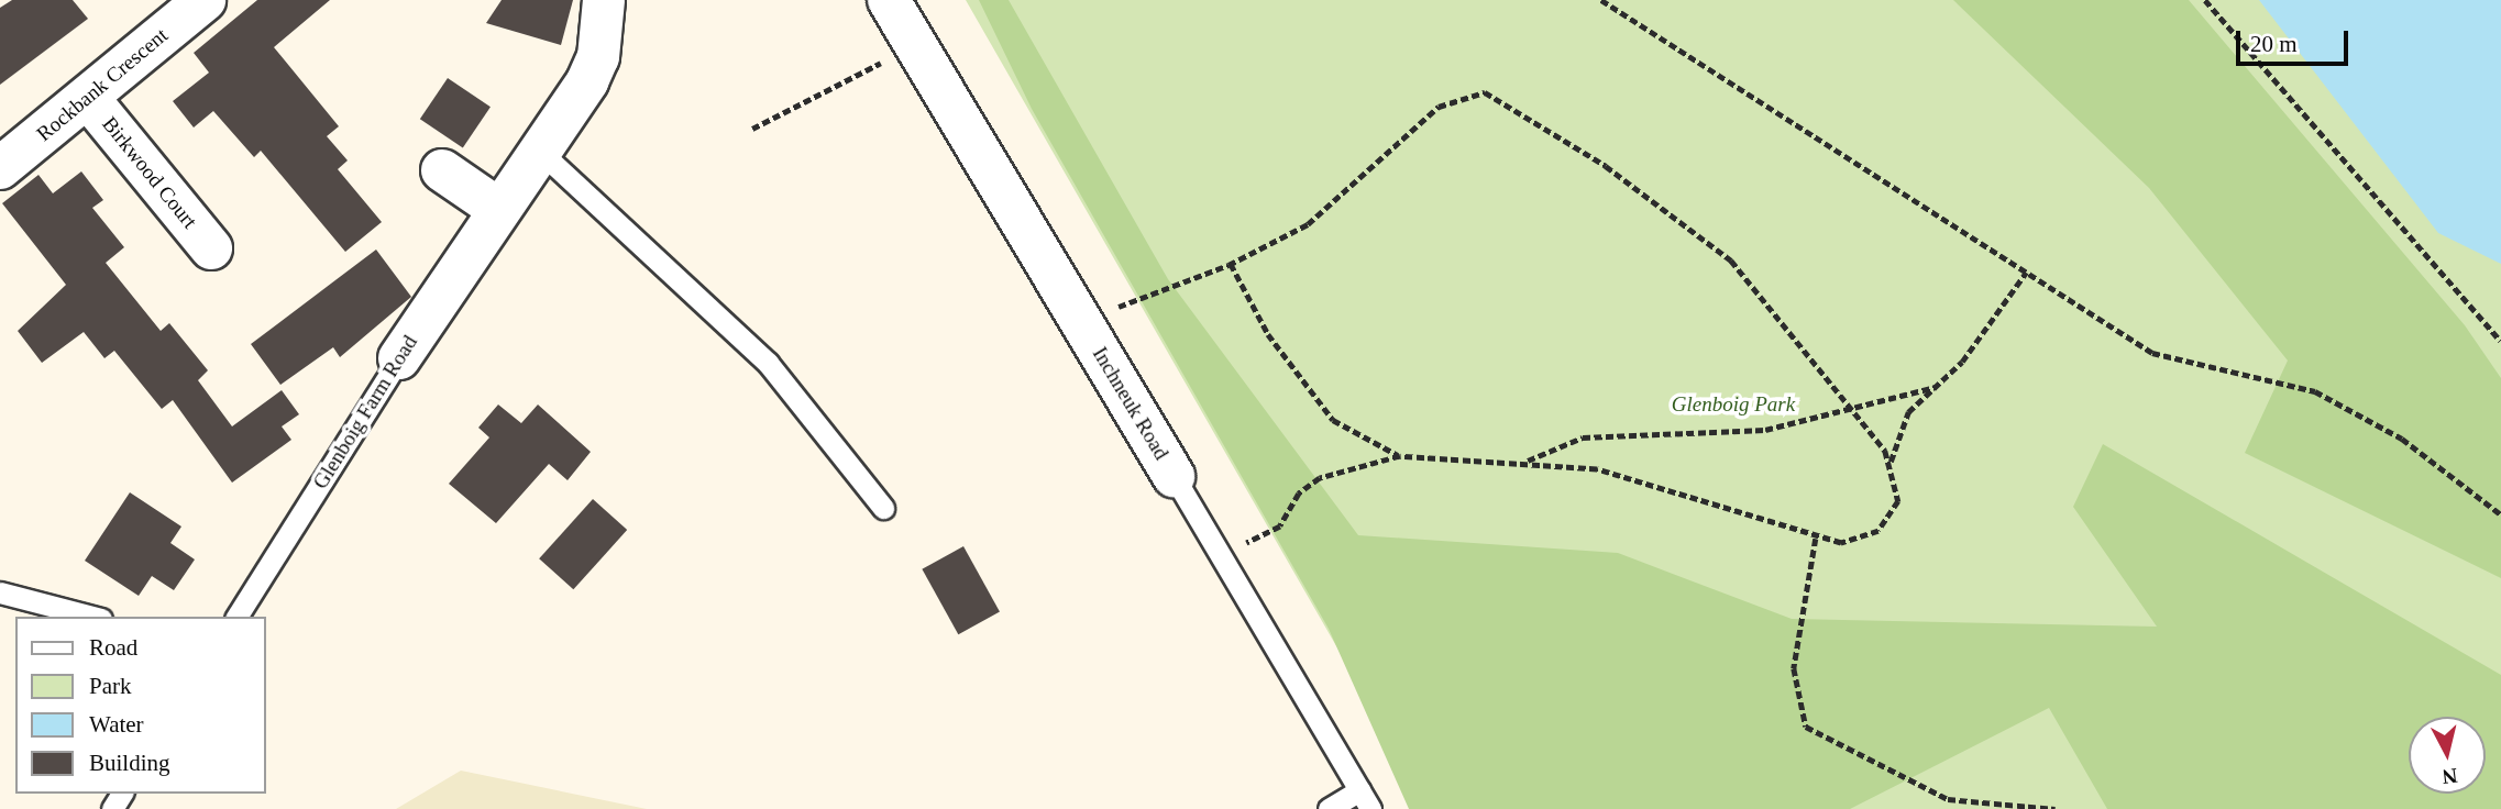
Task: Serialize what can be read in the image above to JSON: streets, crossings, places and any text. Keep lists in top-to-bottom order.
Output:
{
  "streets": {
    "street": [
      "Rockbank Crescent",
      "Birkwood Court",
      "Inchneuk Road",
      "Glenboig Farm Road"
    ]
  },
  "crossings": [
    ["Rockbank Crescent", "Birkwood Court"]
  ],
  "parks": ["Glenboig Park"],
  "legend": [
    "Road",
    "Park",
    "Water",
    "Building"
  ],
  "scale_bar": "20 m",
  "north": "bottom"
}
